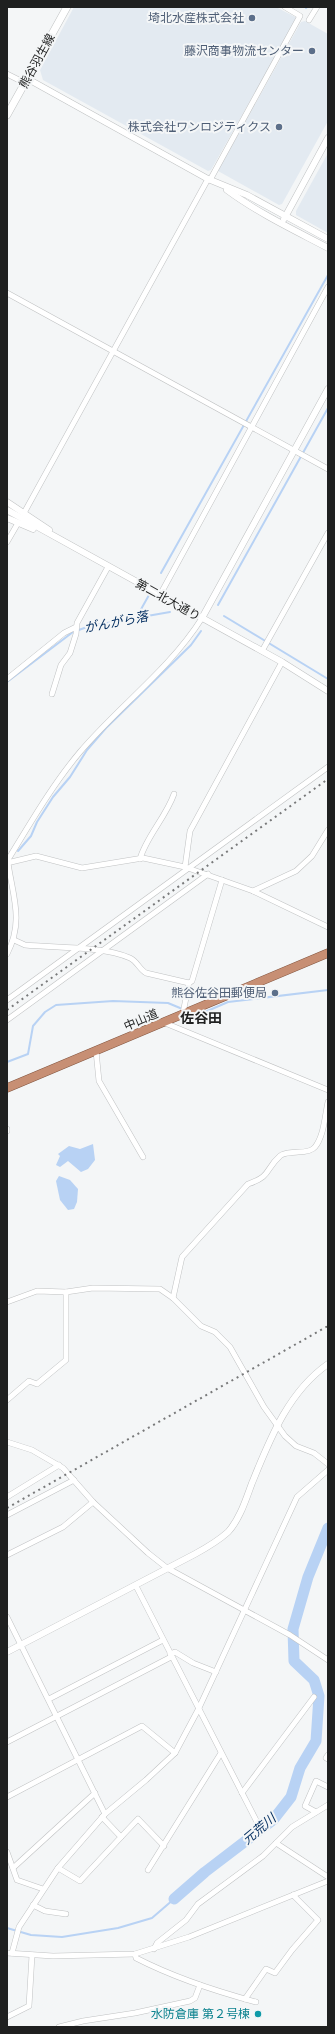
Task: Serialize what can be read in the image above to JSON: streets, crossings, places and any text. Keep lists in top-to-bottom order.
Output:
{
  "streets": {
    "highway": ["中山道"],
    "main road": ["熊谷羽生線"],
    "street": ["第二北大通り"]
  },
  "districts": ["佐谷田"],
  "water": ["がんがら落", "元荒川"],
  "places": [
    "埼北水産株式会社",
    "藤沢商事物流センター",
    "株式会社ワンロジティクス",
    "熊谷佐谷田郵便局",
    "水防倉庫 第２号楝"
  ]
}
